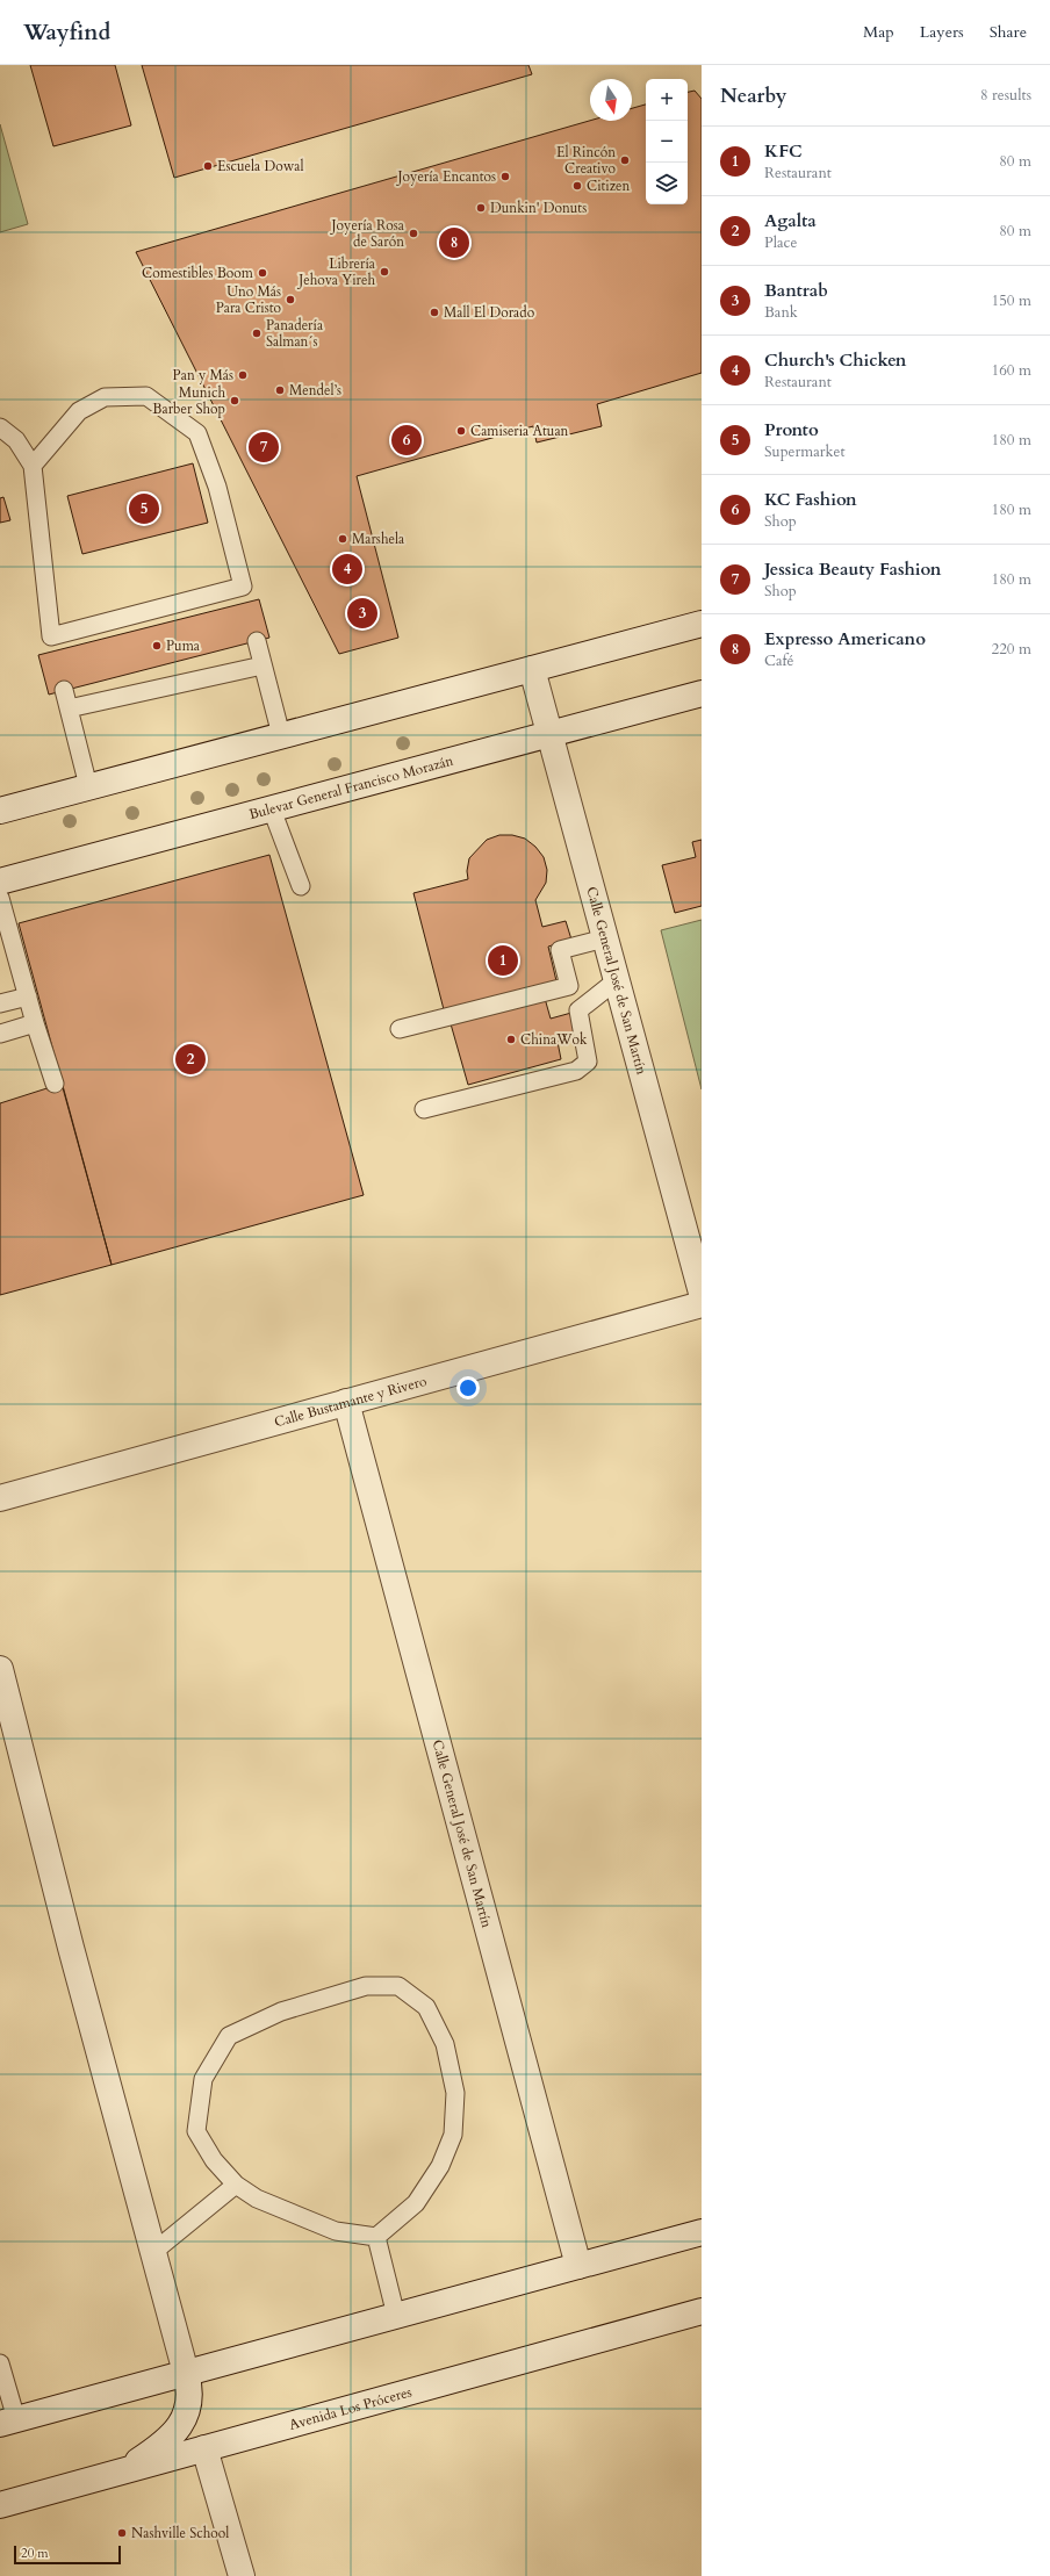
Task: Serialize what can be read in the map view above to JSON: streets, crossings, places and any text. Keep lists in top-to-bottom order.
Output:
{
  "streets": {
    "street": [
      "Bulevar General Francisco Morazán",
      "Calle General José de San Martín",
      "Calle Bustamante y Rivero",
      "Avenida Los Próceres"
    ]
  },
  "crossings": [
    ["Bulevar General Francisco Morazán", "Calle General José de San Martín"],
    ["Calle General José de San Martín", "Calle Bustamante y Rivero"]
  ],
  "places": [
    "El Rincón Creativo",
    "Escuela Dowal",
    "Joyería Encantos",
    "Citizen",
    "Dunkin' Donuts",
    "Joyería Rosa de Sarón",
    "Librería Jehova Yireh",
    "Comestibles Boom",
    "Uno Más Para Cristo",
    "Mall El Dorado",
    "Panadería Salman´s",
    "Pan y Más",
    "Mendel’s",
    "Munich Barber Shop",
    "Camiseria Atuan",
    "Marshela",
    "Puma",
    "ChinaWok",
    "Nashville School"
  ],
  "scale_bar": "20 m",
  "north": "bottom",
  "page": {
    "header": "Wayfind",
    "nav": ["Map", "Layers", "Share"],
    "heading": ["Nearby", "8 results"],
    "map_buttons": ["+", "−"],
    "list": [
      {
        "mark": "1",
        "name": "KFC",
        "note": "Restaurant",
        "value": "80 m"
      },
      {
        "mark": "2",
        "name": "Agalta",
        "note": "Place",
        "value": "80 m"
      },
      {
        "mark": "3",
        "name": "Bantrab",
        "note": "Bank",
        "value": "150 m"
      },
      {
        "mark": "4",
        "name": "Church's Chicken",
        "note": "Restaurant",
        "value": "160 m"
      },
      {
        "mark": "5",
        "name": "Pronto",
        "note": "Supermarket",
        "value": "180 m"
      },
      {
        "mark": "6",
        "name": "KC Fashion",
        "note": "Shop",
        "value": "180 m"
      },
      {
        "mark": "7",
        "name": "Jessica Beauty Fashion",
        "note": "Shop",
        "value": "180 m"
      },
      {
        "mark": "8",
        "name": "Expresso Americano",
        "note": "Café",
        "value": "220 m"
      }
    ],
    "pins": [
      "8",
      "6",
      "7",
      "5",
      "4",
      "3",
      "1",
      "2"
    ],
    "scale": "20 m"
  }
}
